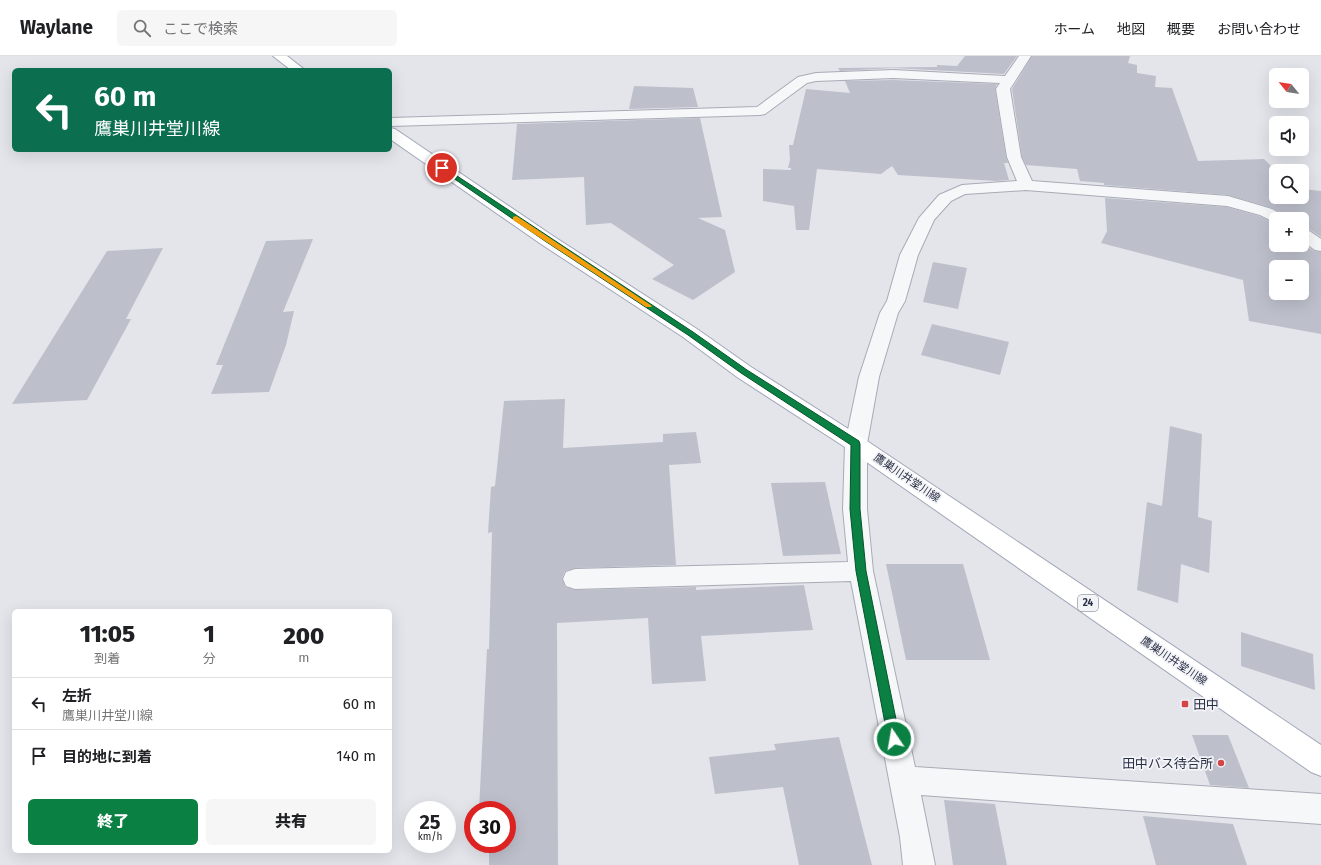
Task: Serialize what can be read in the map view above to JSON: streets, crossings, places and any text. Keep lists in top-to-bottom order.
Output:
{
  "streets": {
    "main road": ["鷹巣川井堂川線", "24"]
  },
  "places": {
    "transit": ["田中"],
    "other": ["田中バス待合所"]
  },
  "north": "top left",
  "page": {
    "header": "Waylane",
    "search": "ここで検索",
    "nav": [
      "ホーム",
      "地図",
      "概要",
      "お問い合わせ"
    ],
    "map_buttons": ["+", "−"],
    "turn": ["60 m", "鷹巣川井堂川線"],
    "eta": [
      "11:05",
      "到着",
      "1",
      "分",
      "200",
      "m"
    ],
    "list": [
      {
        "name": "左折",
        "note": "鷹巣川井堂川線",
        "value": "60 m"
      },
      {
        "name": "目的地に到着",
        "value": "140 m"
      }
    ],
    "buttons": ["終了", "共有"],
    "speed": "25 km/h",
    "limit": "30"
  }
}
